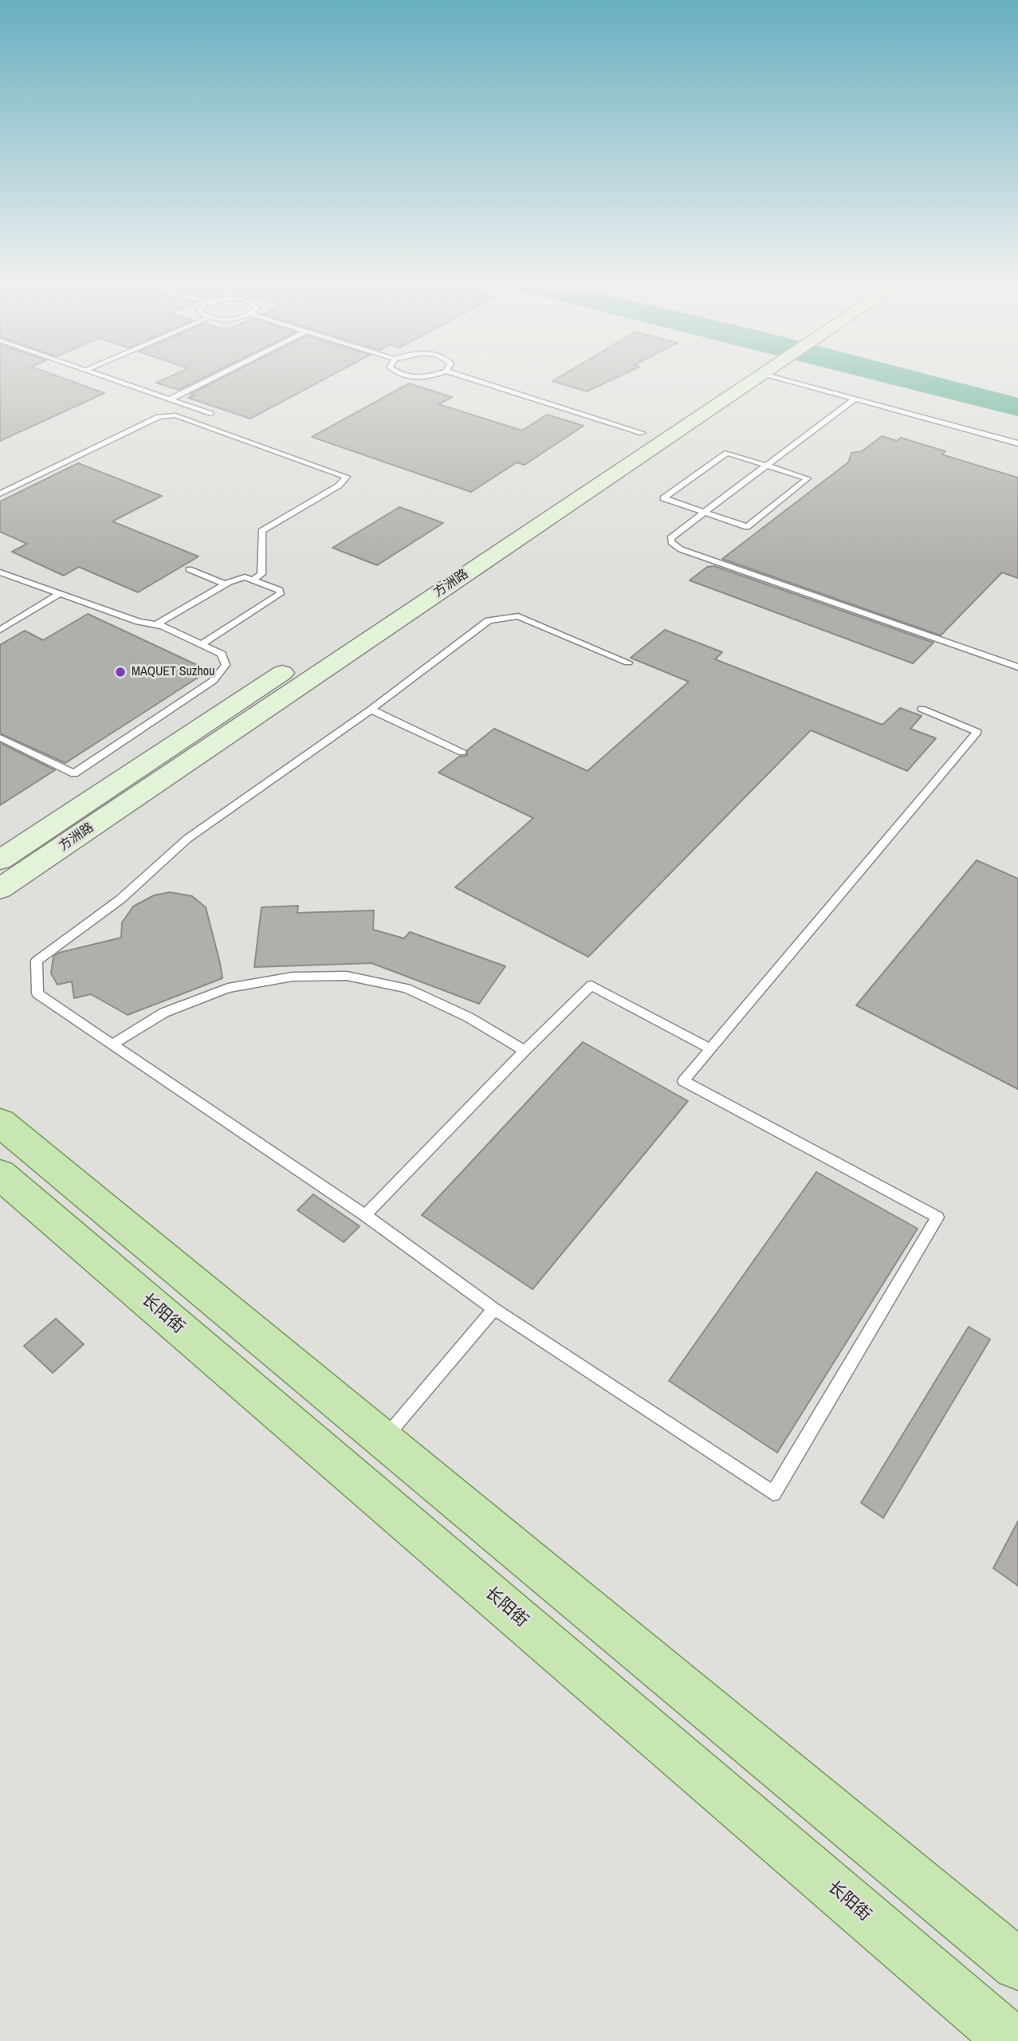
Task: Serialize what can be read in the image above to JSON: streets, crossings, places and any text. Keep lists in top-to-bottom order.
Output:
{
  "streets": {
    "main road": ["方洲路", "长阳街"]
  },
  "places": ["MAQUET Suzhou"]
}
